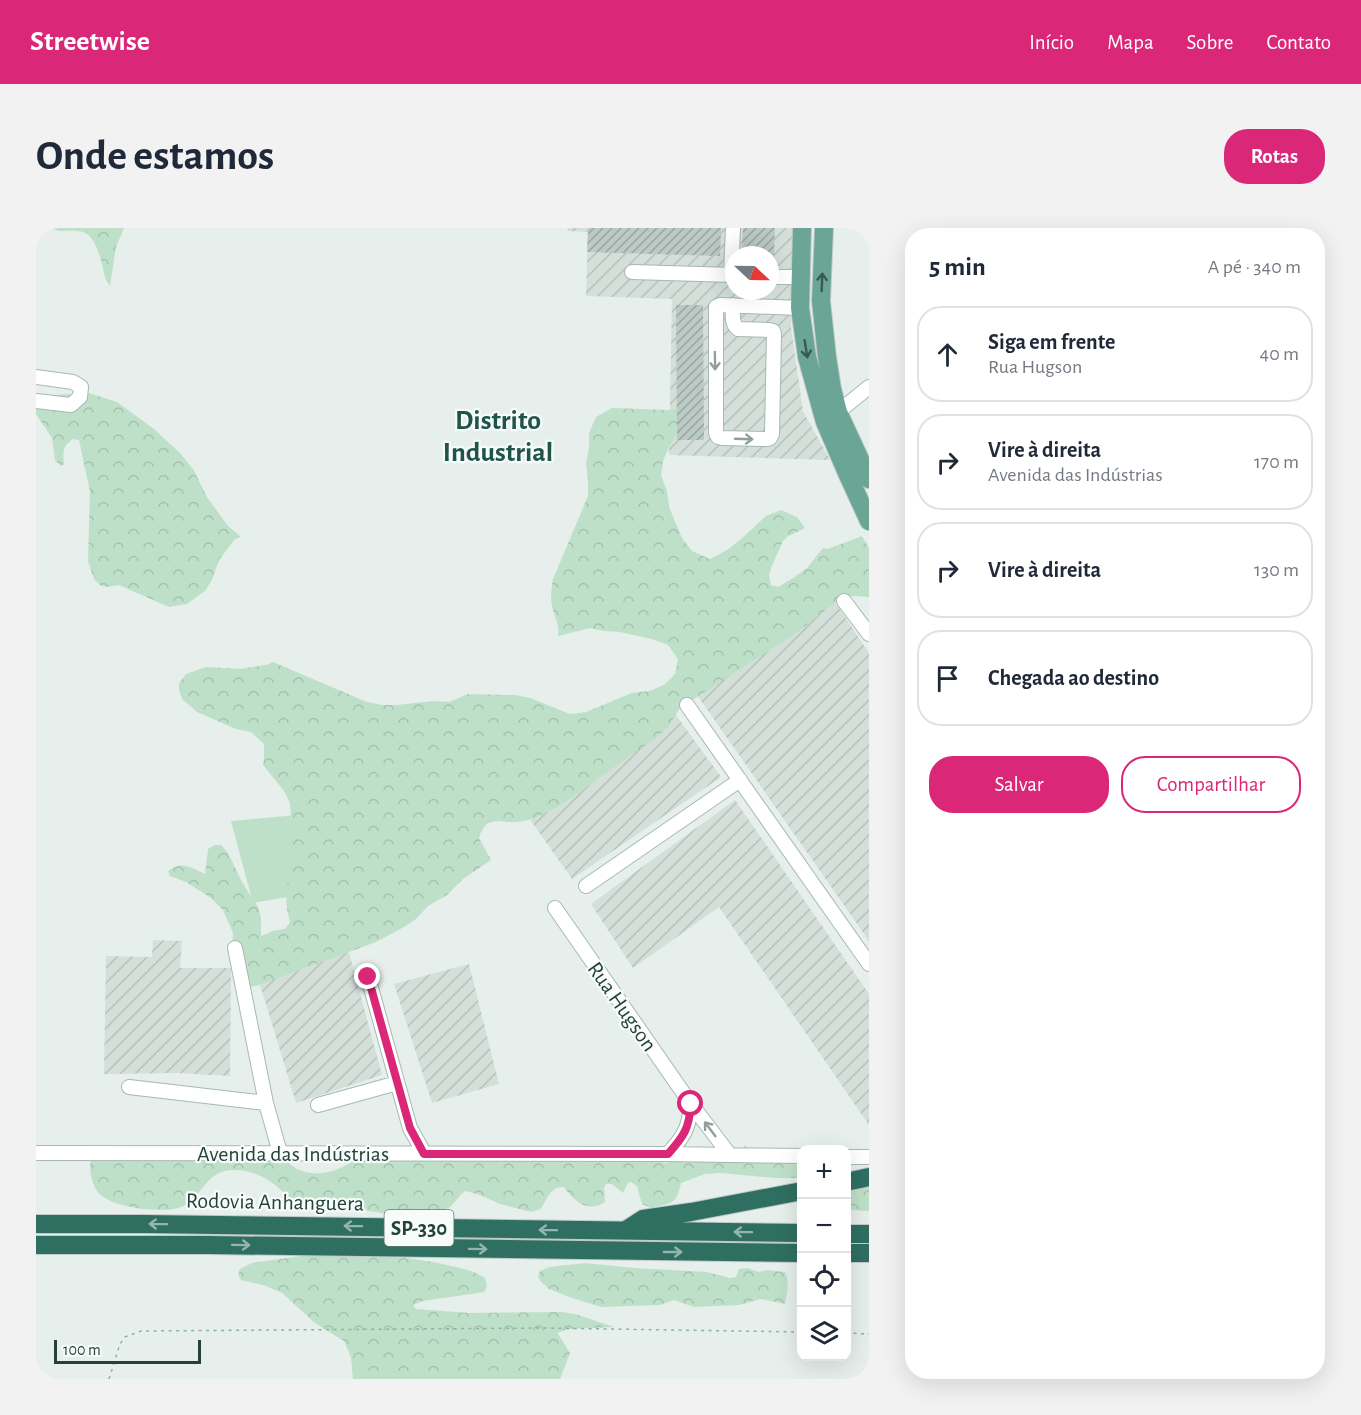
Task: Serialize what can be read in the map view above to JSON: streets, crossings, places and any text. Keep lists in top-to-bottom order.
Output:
{
  "streets": {
    "highway": ["Rodovia Anhanguera", "SP-330"],
    "street": ["Rua Hugson", "Avenida das Indústrias"]
  },
  "crossings": [
    ["Rua Hugson", "Avenida das Indústrias"]
  ],
  "districts": ["Distrito Industrial"],
  "scale_bar": "100 m",
  "north": "right",
  "page": {
    "header": "Streetwise",
    "nav": [
      "Início",
      "Mapa",
      "Sobre",
      "Contato"
    ],
    "buttons": [
      "Rotas",
      ["Salvar", "Compartilhar"]
    ],
    "title": "Onde estamos",
    "heading": ["5 min", "A pé · 340 m"],
    "list": [
      ["Siga em frente", "Rua Hugson", "40 m"],
      ["Vire à direita", "Avenida das Indústrias", "170 m"],
      ["Vire à direita", "130 m"],
      "Chegada ao destino"
    ],
    "map_buttons": ["+", "−"],
    "scale": "100 m"
  }
}
